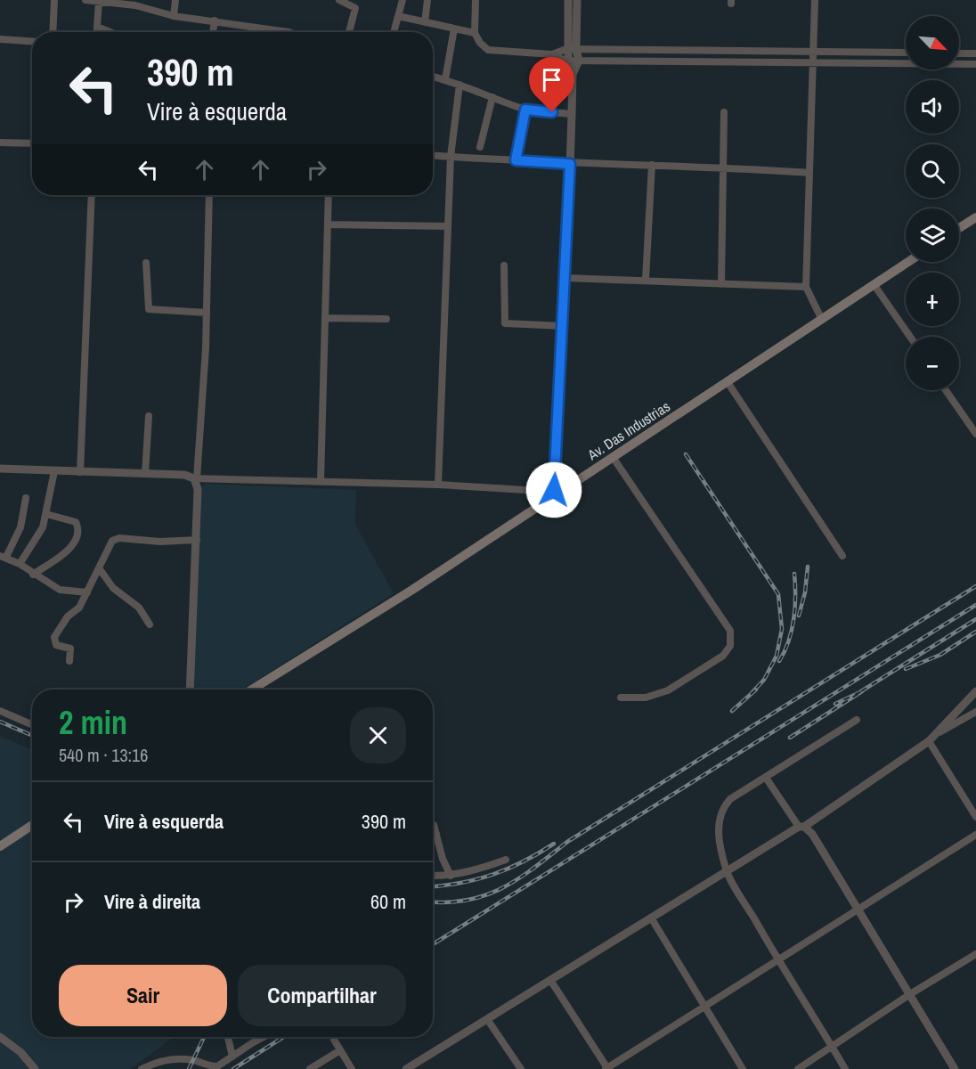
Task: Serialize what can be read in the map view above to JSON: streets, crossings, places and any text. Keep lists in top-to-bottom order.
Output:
{
  "streets": {
    "main road": ["Av. Das Industrias"]
  },
  "north": "bottom right",
  "page": {
    "map_buttons": ["+", "−"],
    "turn": ["390 m", "Vire à esquerda"],
    "heading": ["2 min", "540 m · 13:16"],
    "list": [
      {
        "name": "Vire à esquerda",
        "value": "390 m"
      },
      {
        "name": "Vire à direita",
        "value": "60 m"
      }
    ],
    "buttons": ["Sair", "Compartilhar"]
  }
}
